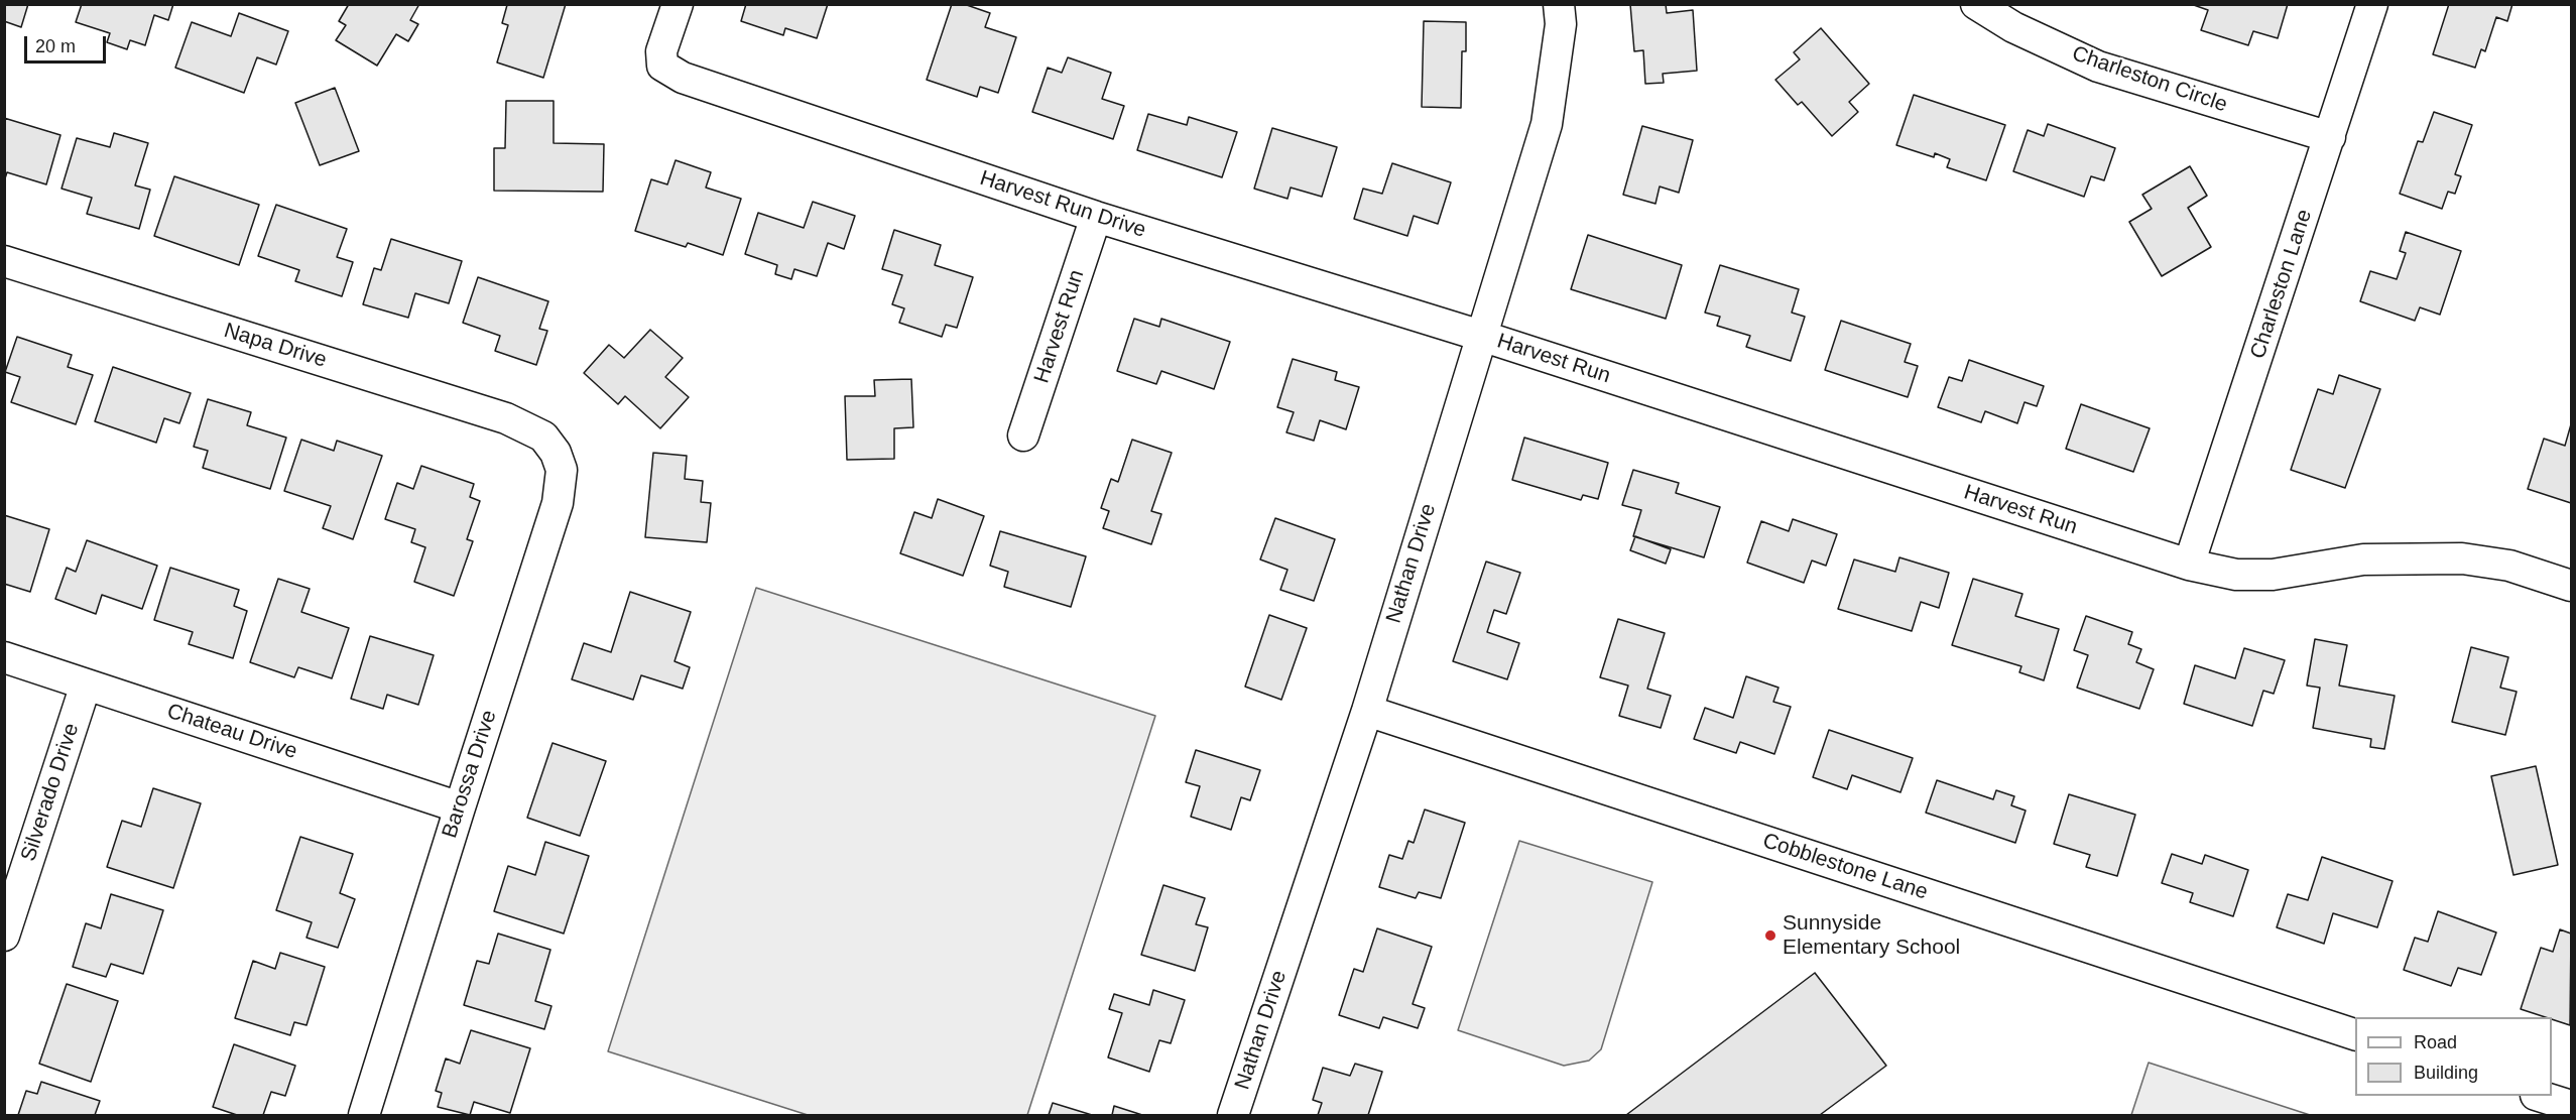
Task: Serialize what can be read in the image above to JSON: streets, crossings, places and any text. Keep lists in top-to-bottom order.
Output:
{
  "streets": {
    "street": [
      "Charleston Circle",
      "Harvest Run Drive",
      "Charleston Lane",
      "Harvest Run",
      "Napa Drive",
      "Nathan Drive",
      "Chateau Drive",
      "Barossa Drive",
      "Silverado Drive",
      "Cobblestone Lane"
    ]
  },
  "crossings": [
    ["Charleston Circle", "Charleston Lane"],
    ["Harvest Run Drive", "Harvest Run"],
    ["Harvest Run Drive", "Nathan Drive"],
    ["Charleston Lane", "Harvest Run"],
    ["Harvest Run", "Nathan Drive"],
    ["Napa Drive", "Barossa Drive"],
    ["Nathan Drive", "Cobblestone Lane"],
    ["Chateau Drive", "Barossa Drive"],
    ["Chateau Drive", "Silverado Drive"]
  ],
  "places": ["Sunnyside Elementary School"],
  "legend": ["Road", "Building"],
  "scale_bar": "20 m"
}
